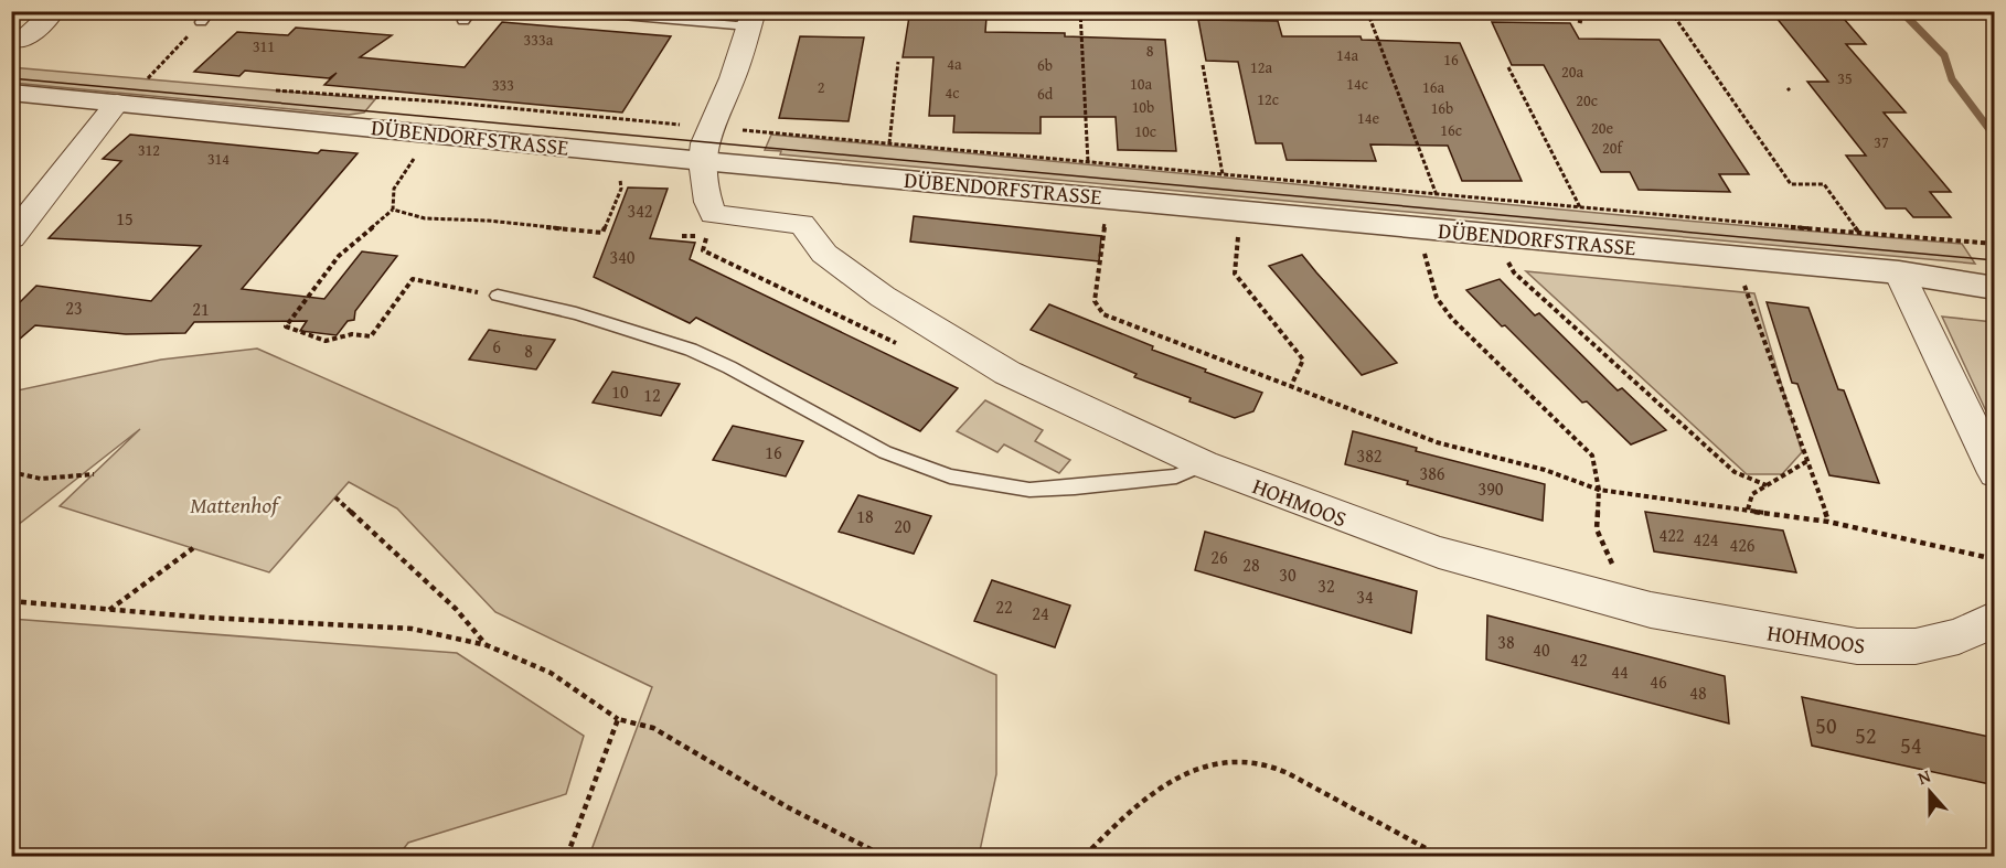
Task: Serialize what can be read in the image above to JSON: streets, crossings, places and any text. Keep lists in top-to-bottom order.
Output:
{
  "streets": {
    "street": ["DÜBENDORFSTRASSE", "HOHMOOS"]
  },
  "parks": ["Mattenhof"],
  "house_numbers": [
    "333a",
    "311",
    "8",
    "14a",
    "16",
    "4a",
    "6b",
    "12a",
    "20a",
    "35",
    "10a",
    "14c",
    "333",
    "2",
    "16a",
    "4c",
    "6d",
    "12c",
    "20c",
    "10b",
    "16b",
    "14e",
    "20e",
    "16c",
    "10c",
    "37",
    "20f",
    "312",
    "314",
    "342",
    "15",
    "340",
    "23",
    "21",
    "6",
    "8",
    "10",
    "12",
    "16",
    "382",
    "386",
    "390",
    "18",
    "20",
    "422",
    "424",
    "426",
    "26",
    "28",
    "30",
    "32",
    "34",
    "22",
    "24",
    "38",
    "40",
    "42",
    "44",
    "46",
    "48",
    "50",
    "52",
    "54"
  ],
  "north": "top"
}
